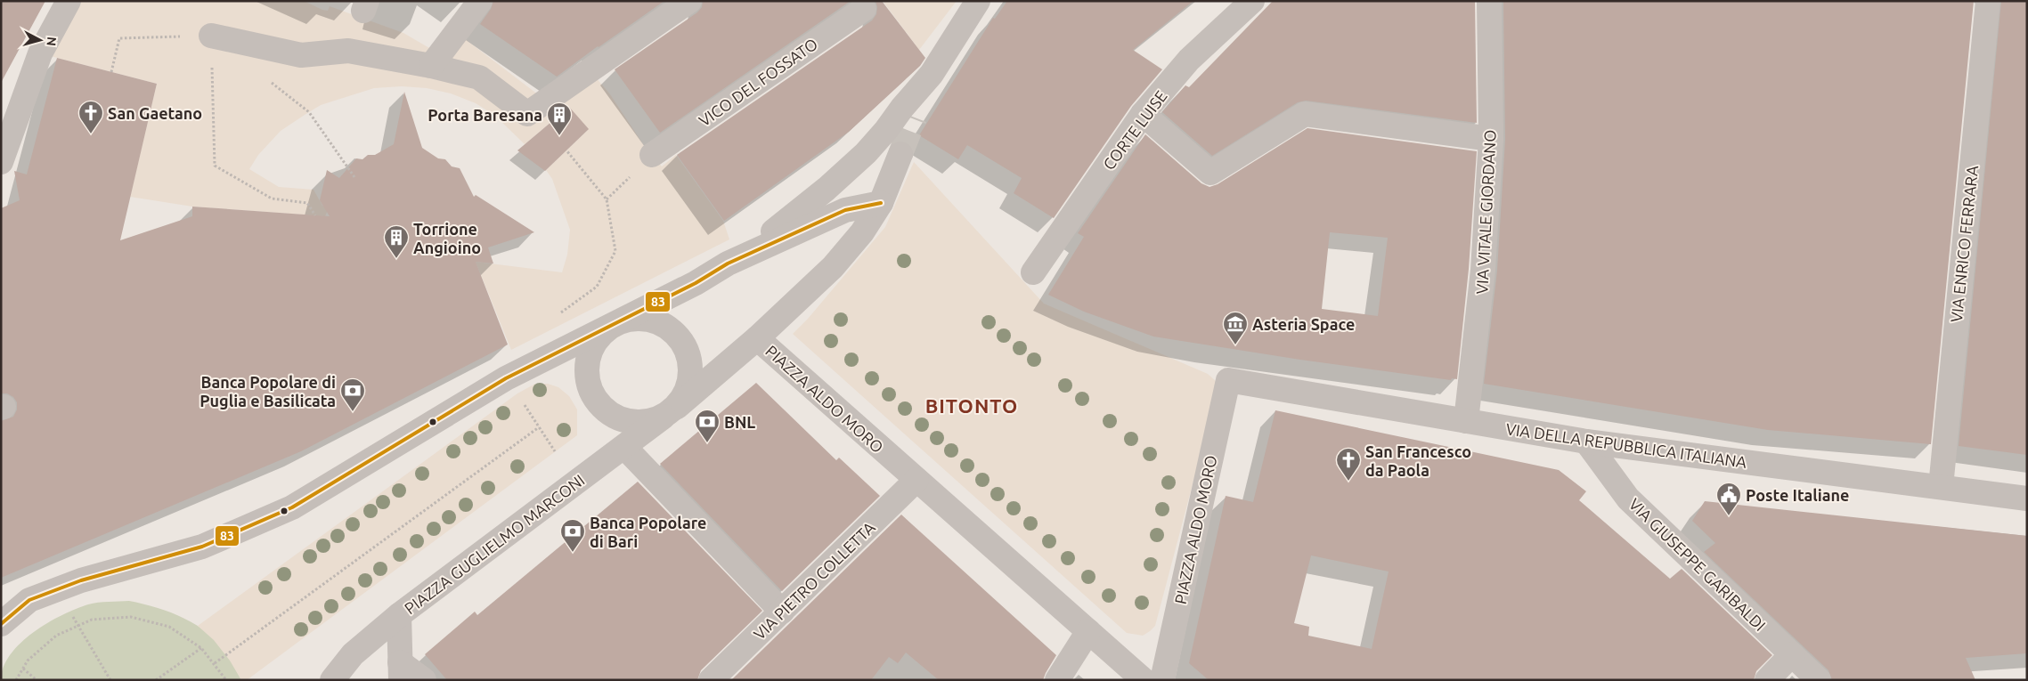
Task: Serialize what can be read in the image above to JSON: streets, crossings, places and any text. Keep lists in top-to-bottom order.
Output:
{
  "streets": {
    "street": [
      "VICO DEL FOSSATO",
      "CORTE LUISE",
      "VIA VITALE GIORDANO",
      "VIA ENRICO FERRARA",
      "PIAZZA ALDO MORO",
      "VIA DELLA REPUBBLICA ITALIANA",
      "PIAZZA GUGLIELMO MARCONI",
      "VIA GIUSEPPE GARIBALDI",
      "VIA PIETRO COLLETTA"
    ]
  },
  "crossings": [
    ["VIA VITALE GIORDANO", "VIA DELLA REPUBBLICA ITALIANA"],
    ["VIA ENRICO FERRARA", "VIA DELLA REPUBBLICA ITALIANA"],
    ["PIAZZA ALDO MORO", "VIA DELLA REPUBBLICA ITALIANA"],
    ["PIAZZA ALDO MORO", "PIAZZA GUGLIELMO MARCONI"],
    ["PIAZZA ALDO MORO", "VIA PIETRO COLLETTA"],
    ["VIA DELLA REPUBBLICA ITALIANA", "VIA GIUSEPPE GARIBALDI"]
  ],
  "districts": ["BITONTO"],
  "places": {
    "church": ["San Gaetano", "San Francesco da Paola"],
    "building": ["Porta Baresana", "Torrione Angioino"],
    "museum": ["Asteria Space"],
    "bank": ["Banca Popolare di Puglia e Basilicata", "BNL", "Banca Popolare di Bari"],
    "public building": ["Poste Italiane"]
  },
  "lines": ["transit line 83"],
  "north": "right"
}
